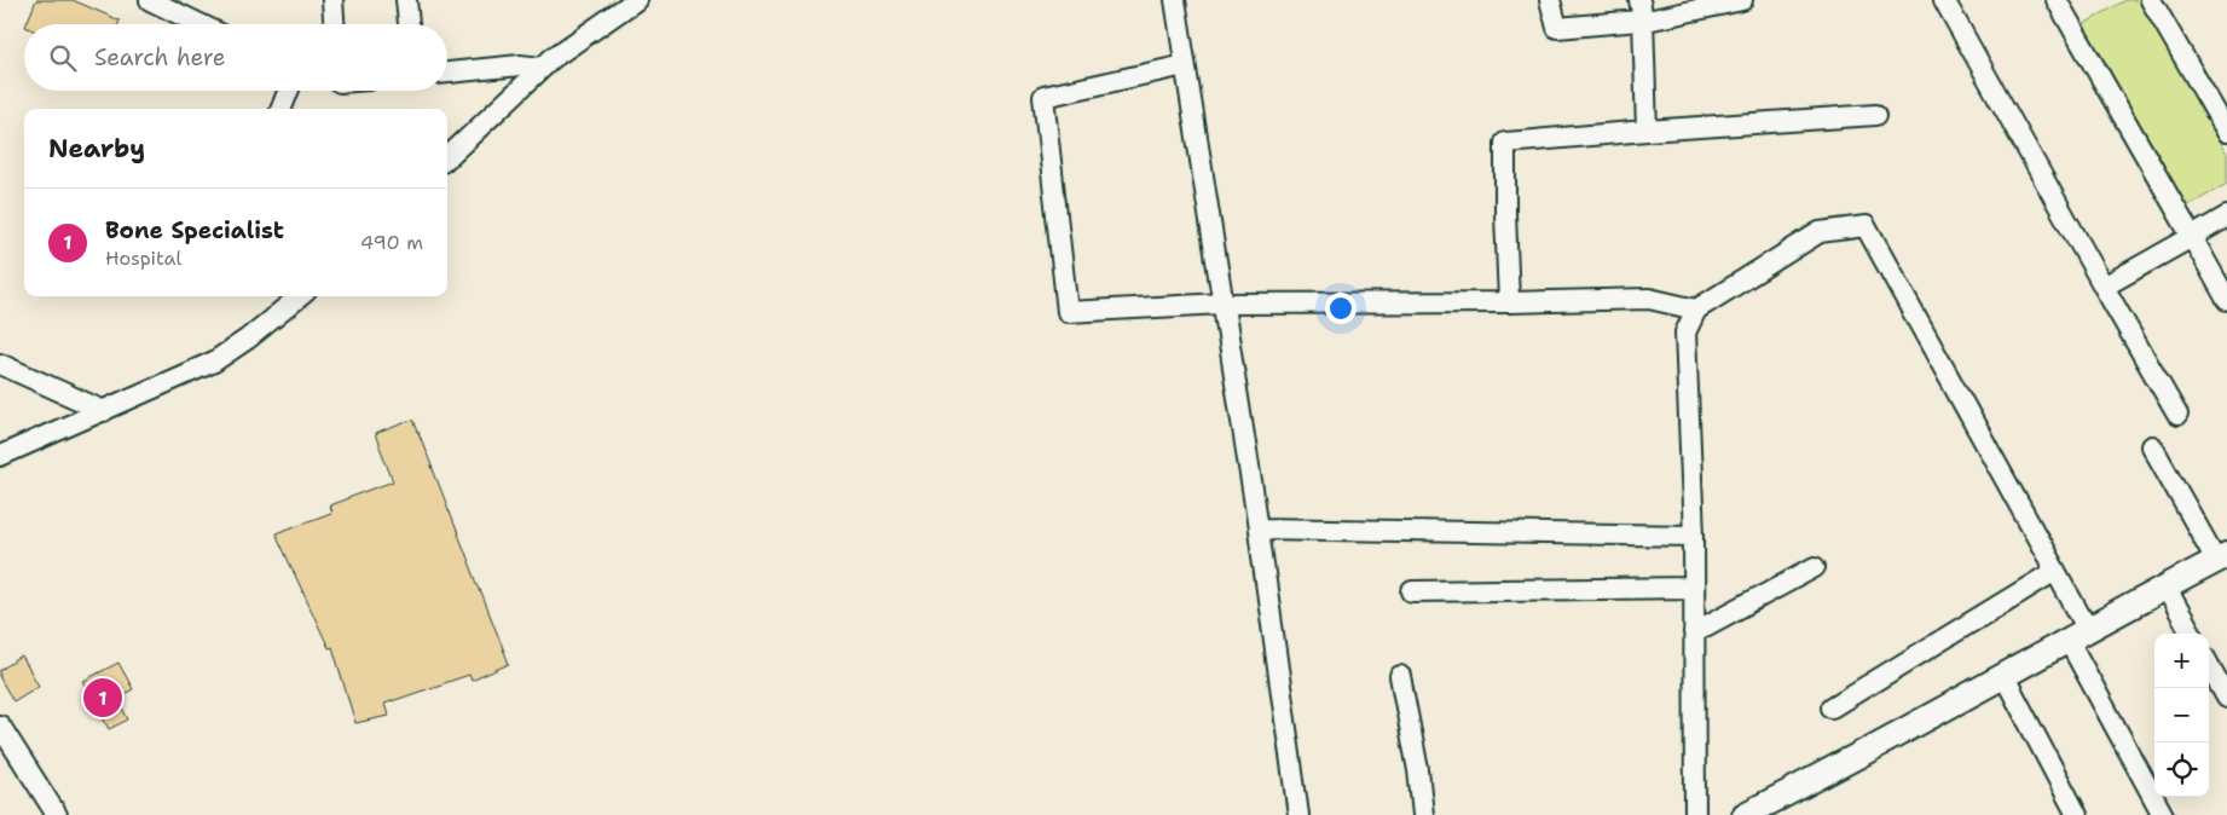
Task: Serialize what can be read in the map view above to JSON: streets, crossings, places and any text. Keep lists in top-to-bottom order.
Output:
{
  "page": {
    "search": "Search here",
    "heading": "Nearby",
    "list": [
      {
        "mark": "1",
        "name": "Bone Specialist",
        "note": "Hospital",
        "value": "490 m"
      }
    ],
    "map_buttons": ["+", "−"],
    "pins": "1"
  }
}
